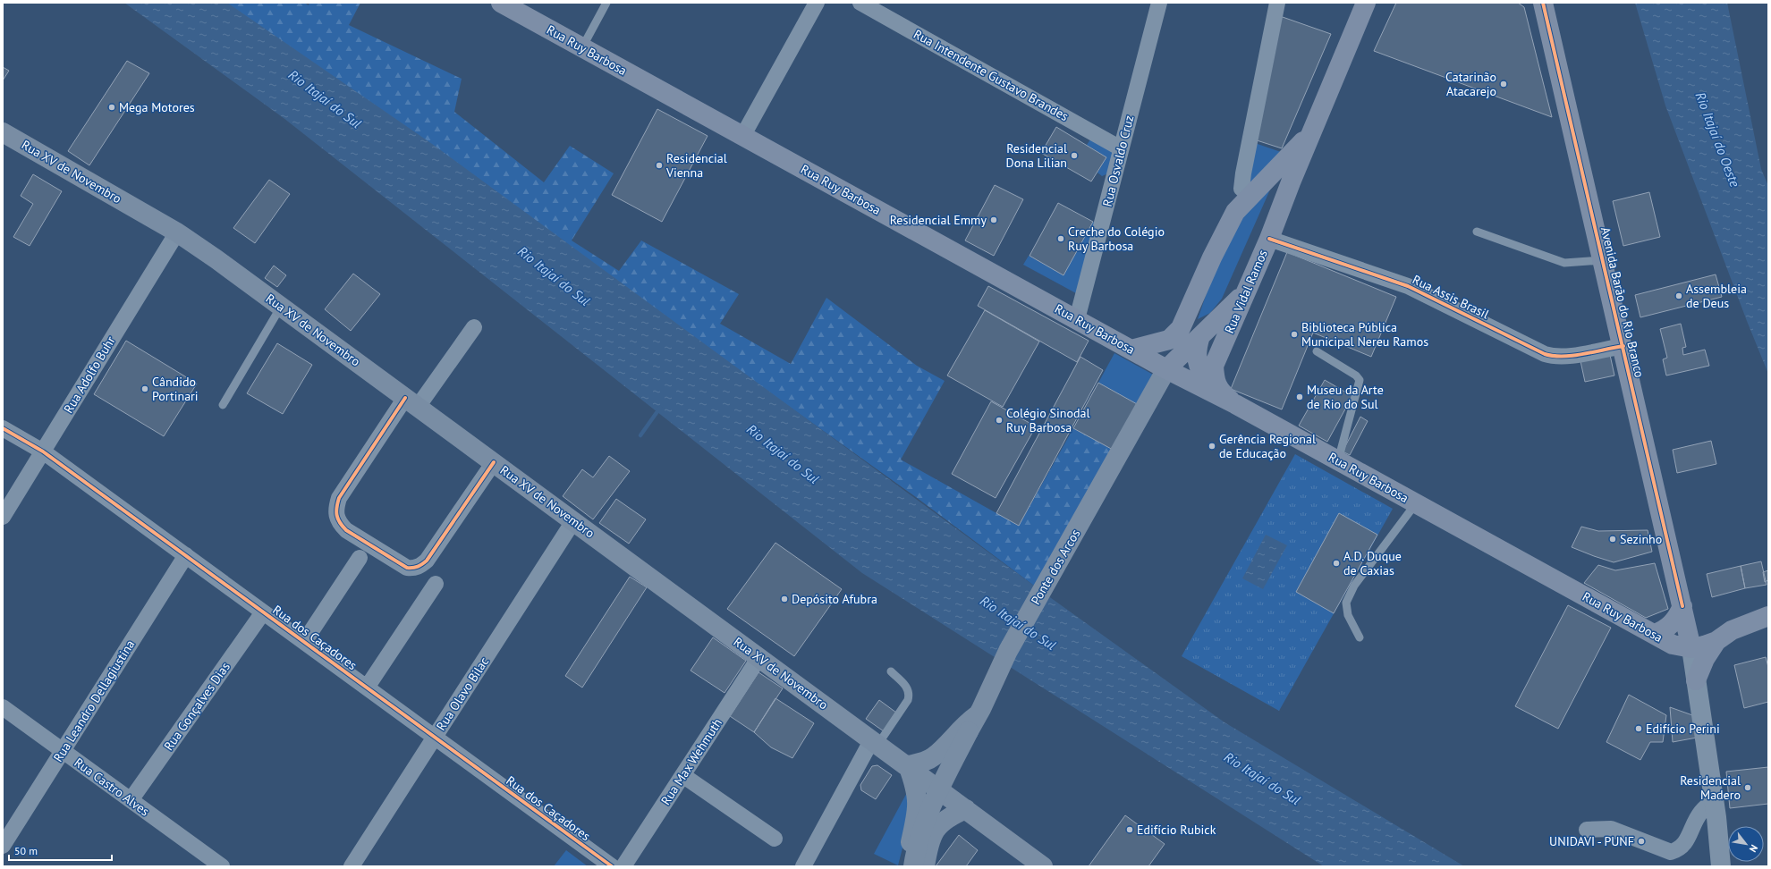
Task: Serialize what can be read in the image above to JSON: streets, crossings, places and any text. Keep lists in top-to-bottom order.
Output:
{
  "streets": {
    "main road": [
      "Rua Ruy Barbosa",
      "Rua XV de Novembro",
      "Rua Vidal Ramos",
      "Avenida Barão do Rio Branco",
      "Ponte dos Arcos"
    ],
    "street": [
      "Rua Intendente Gustavo Brandes",
      "Rua Osvaldo Cruz",
      "Rua Assis Brasil",
      "Rua Adolfo Buhr",
      "Rua dos Caçadores",
      "Rua Olavo Bilac",
      "Rua Leandro Dellagiustina",
      "Rua Gonçalves Dias",
      "Rua Max Wehmuth",
      "Rua Castro Alves"
    ]
  },
  "crossings": [
    ["Rua Ruy Barbosa", "Rua Osvaldo Cruz"],
    ["Rua Ruy Barbosa", "Rua Vidal Ramos"],
    ["Rua Ruy Barbosa", "Avenida Barão do Rio Branco"],
    ["Rua Ruy Barbosa", "Ponte dos Arcos"],
    ["Rua Intendente Gustavo Brandes", "Rua Osvaldo Cruz"],
    ["Rua XV de Novembro", "Rua Adolfo Buhr"],
    ["Rua XV de Novembro", "Rua Olavo Bilac"],
    ["Rua XV de Novembro", "Rua Max Wehmuth"],
    ["Rua Vidal Ramos", "Rua Assis Brasil"],
    ["Rua Assis Brasil", "Avenida Barão do Rio Branco"],
    ["Rua Adolfo Buhr", "Rua dos Caçadores"],
    ["Rua dos Caçadores", "Rua Olavo Bilac"],
    ["Rua dos Caçadores", "Rua Leandro Dellagiustina"],
    ["Rua dos Caçadores", "Rua Gonçalves Dias"],
    ["Rua Leandro Dellagiustina", "Rua Castro Alves"],
    ["Rua Gonçalves Dias", "Rua Castro Alves"]
  ],
  "water": ["Rio Itajaí do Sul", "Rio Itajaí do Oeste"],
  "places": [
    "Catarinão Atacarejo",
    "Mega Motores",
    "Residencial Dona Lilian",
    "Residencial Vienna",
    "Residencial Emmy",
    "Creche do Colégio Ruy Barbosa",
    "Assembleia de Deus",
    "Biblioteca Pública Municipal Nereu Ramos",
    "Cândido Portinari",
    "Museu da Arte de Rio do Sul",
    "Colégio Sinodal Ruy Barbosa",
    "Gerência Regional de Educação",
    "Sezinho",
    "A.D. Duque de Caxias",
    "Depósito Afubra",
    "Edifício Perini",
    "Residencial Madero",
    "Edifício Rubick",
    "UNIDAVI - PUNF"
  ],
  "scale_bar": "50 m",
  "north": "bottom right"
}
